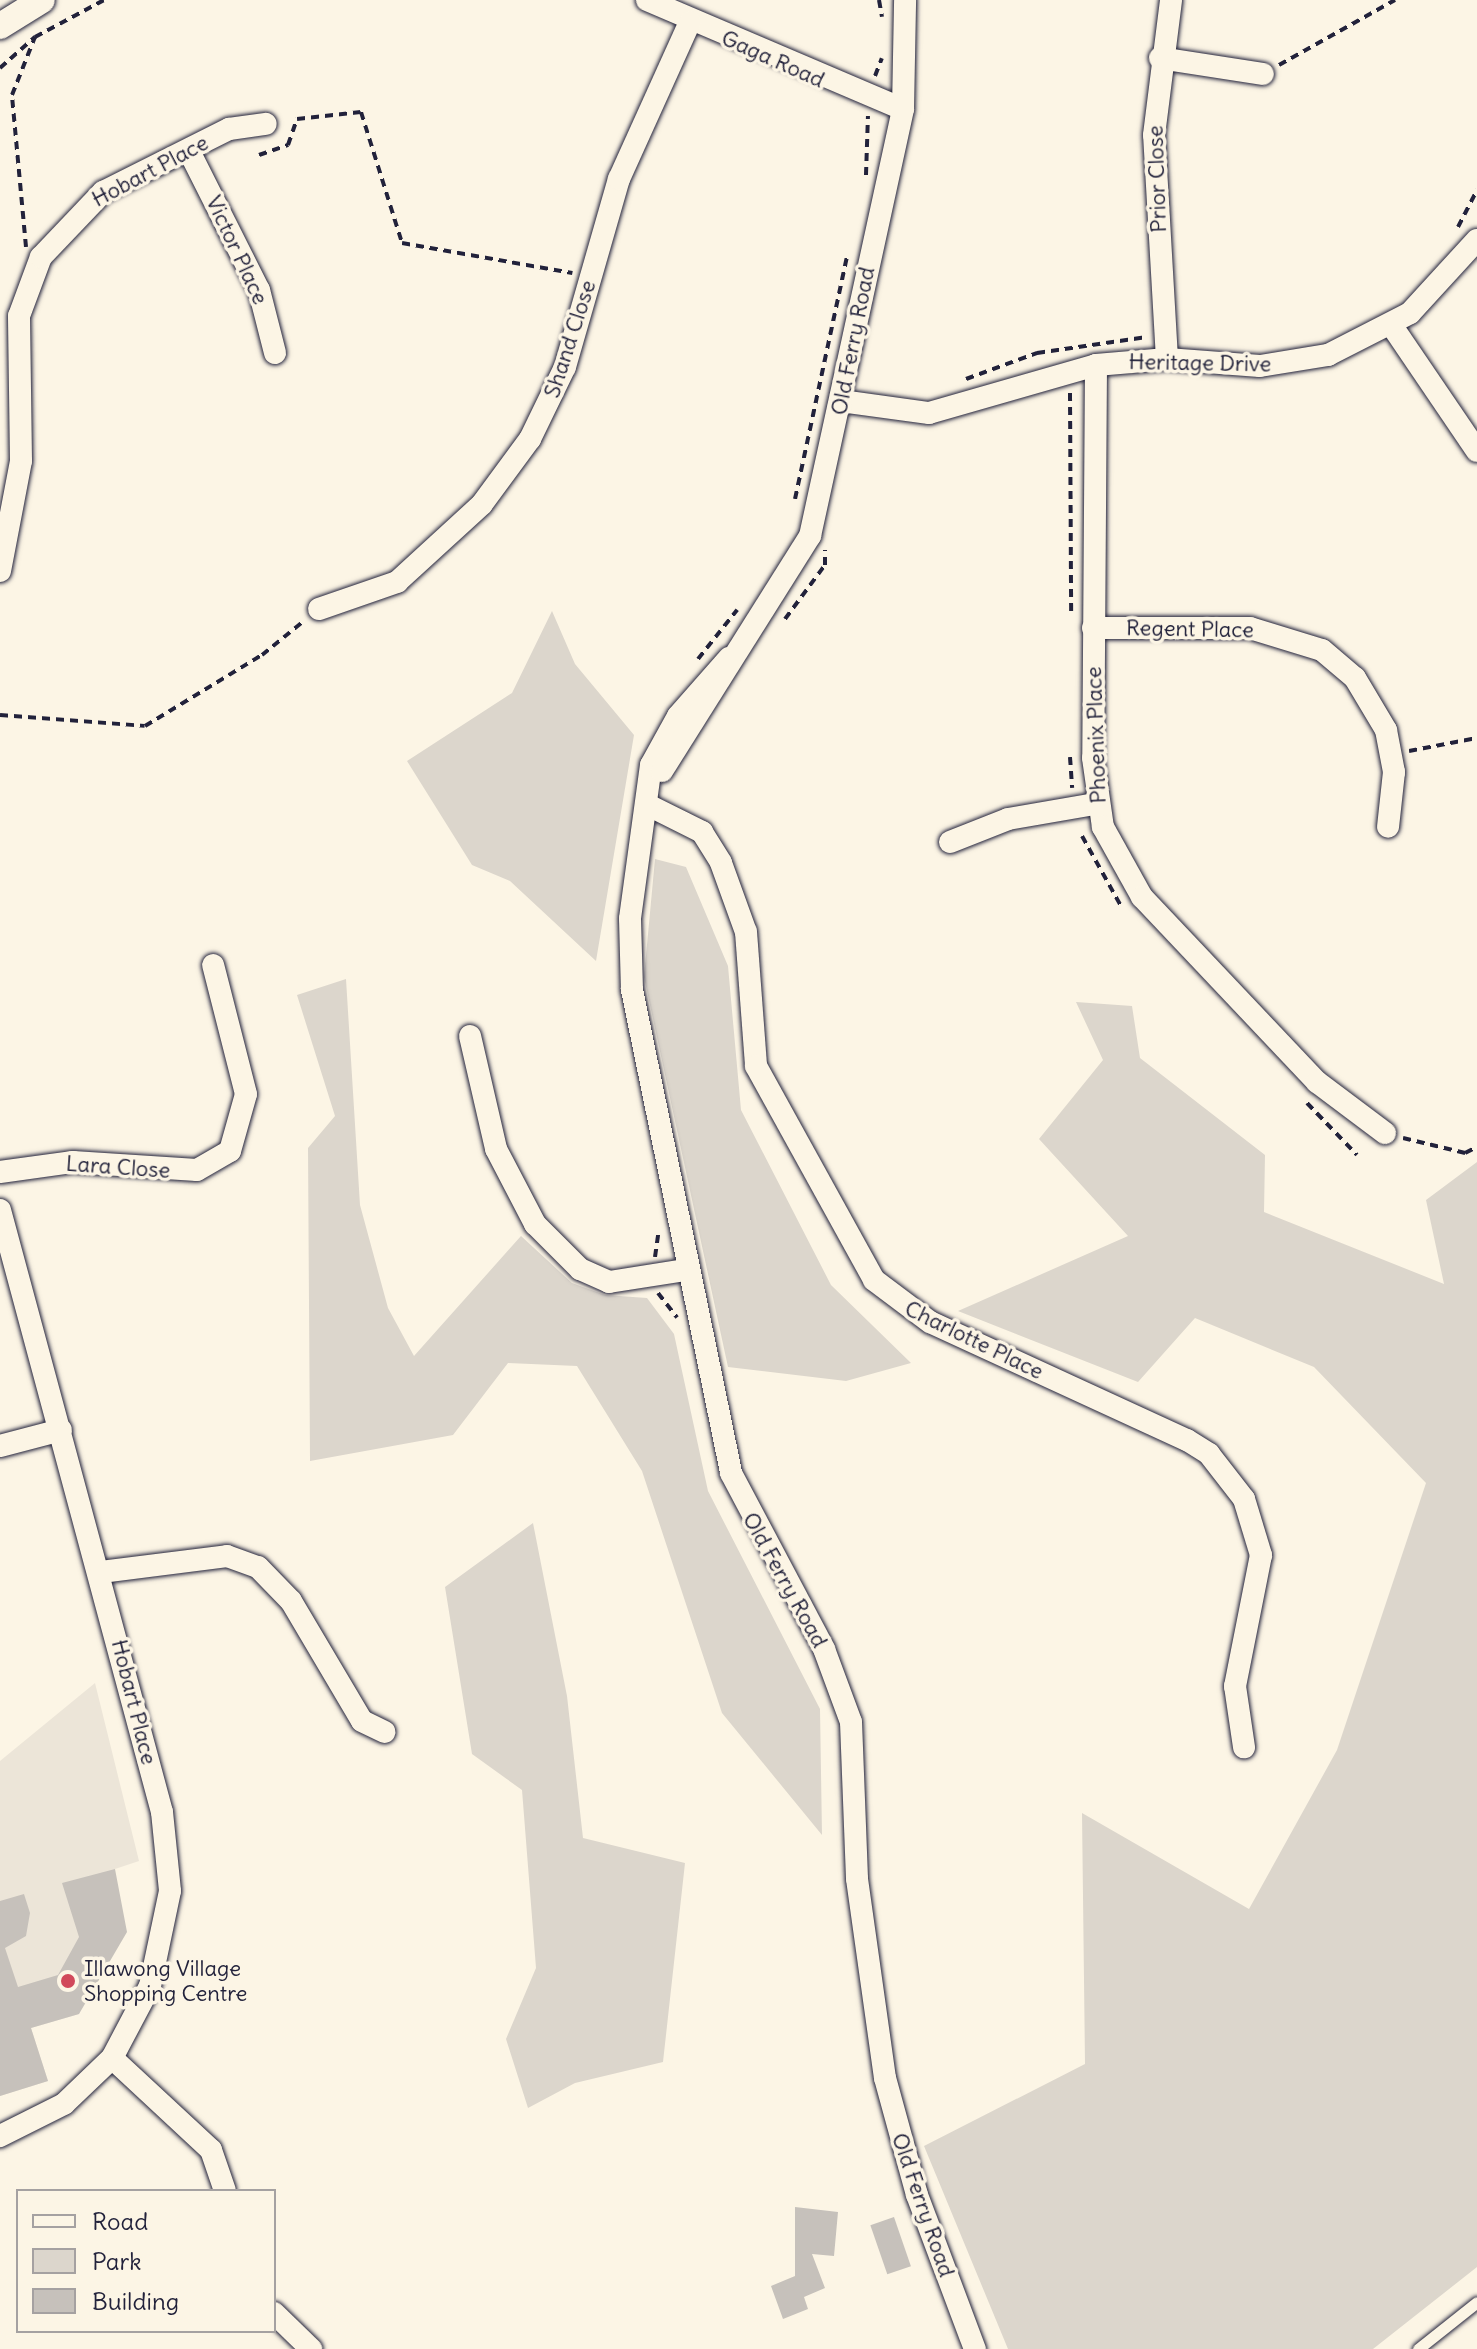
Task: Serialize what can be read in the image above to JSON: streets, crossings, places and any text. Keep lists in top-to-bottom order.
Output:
{
  "streets": {
    "street": [
      "Gaga Road",
      "Hobart Place",
      "Prior Close",
      "Victor Place",
      "Shand Close",
      "Old Ferry Road",
      "Heritage Drive",
      "Regent Place",
      "Phoenix Place",
      "Lara Close",
      "Charlotte Place"
    ]
  },
  "crossings": [
    ["Gaga Road", "Shand Close"],
    ["Gaga Road", "Old Ferry Road"],
    ["Hobart Place", "Victor Place"],
    ["Prior Close", "Heritage Drive"],
    ["Old Ferry Road", "Heritage Drive"],
    ["Old Ferry Road", "Charlotte Place"],
    ["Heritage Drive", "Phoenix Place"],
    ["Regent Place", "Phoenix Place"]
  ],
  "places": ["Illawong Village Shopping Centre"],
  "legend": ["Road", "Park", "Building"]
}
